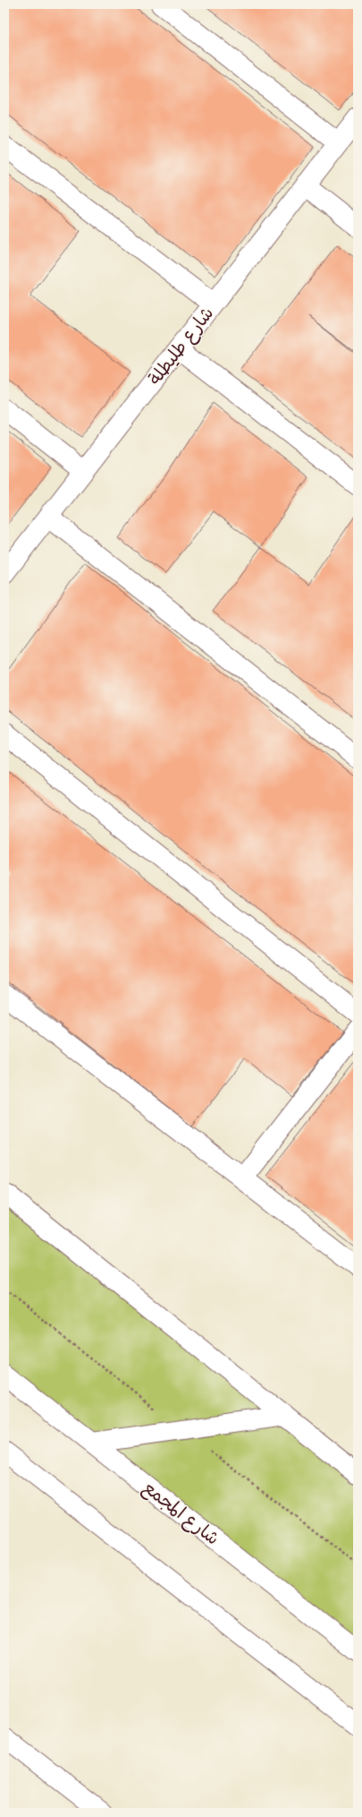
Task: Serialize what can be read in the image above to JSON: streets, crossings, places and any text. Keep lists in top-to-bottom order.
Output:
{
  "streets": {
    "street": ["شارع طليطلة", "شارع المجمع"]
  }
}
